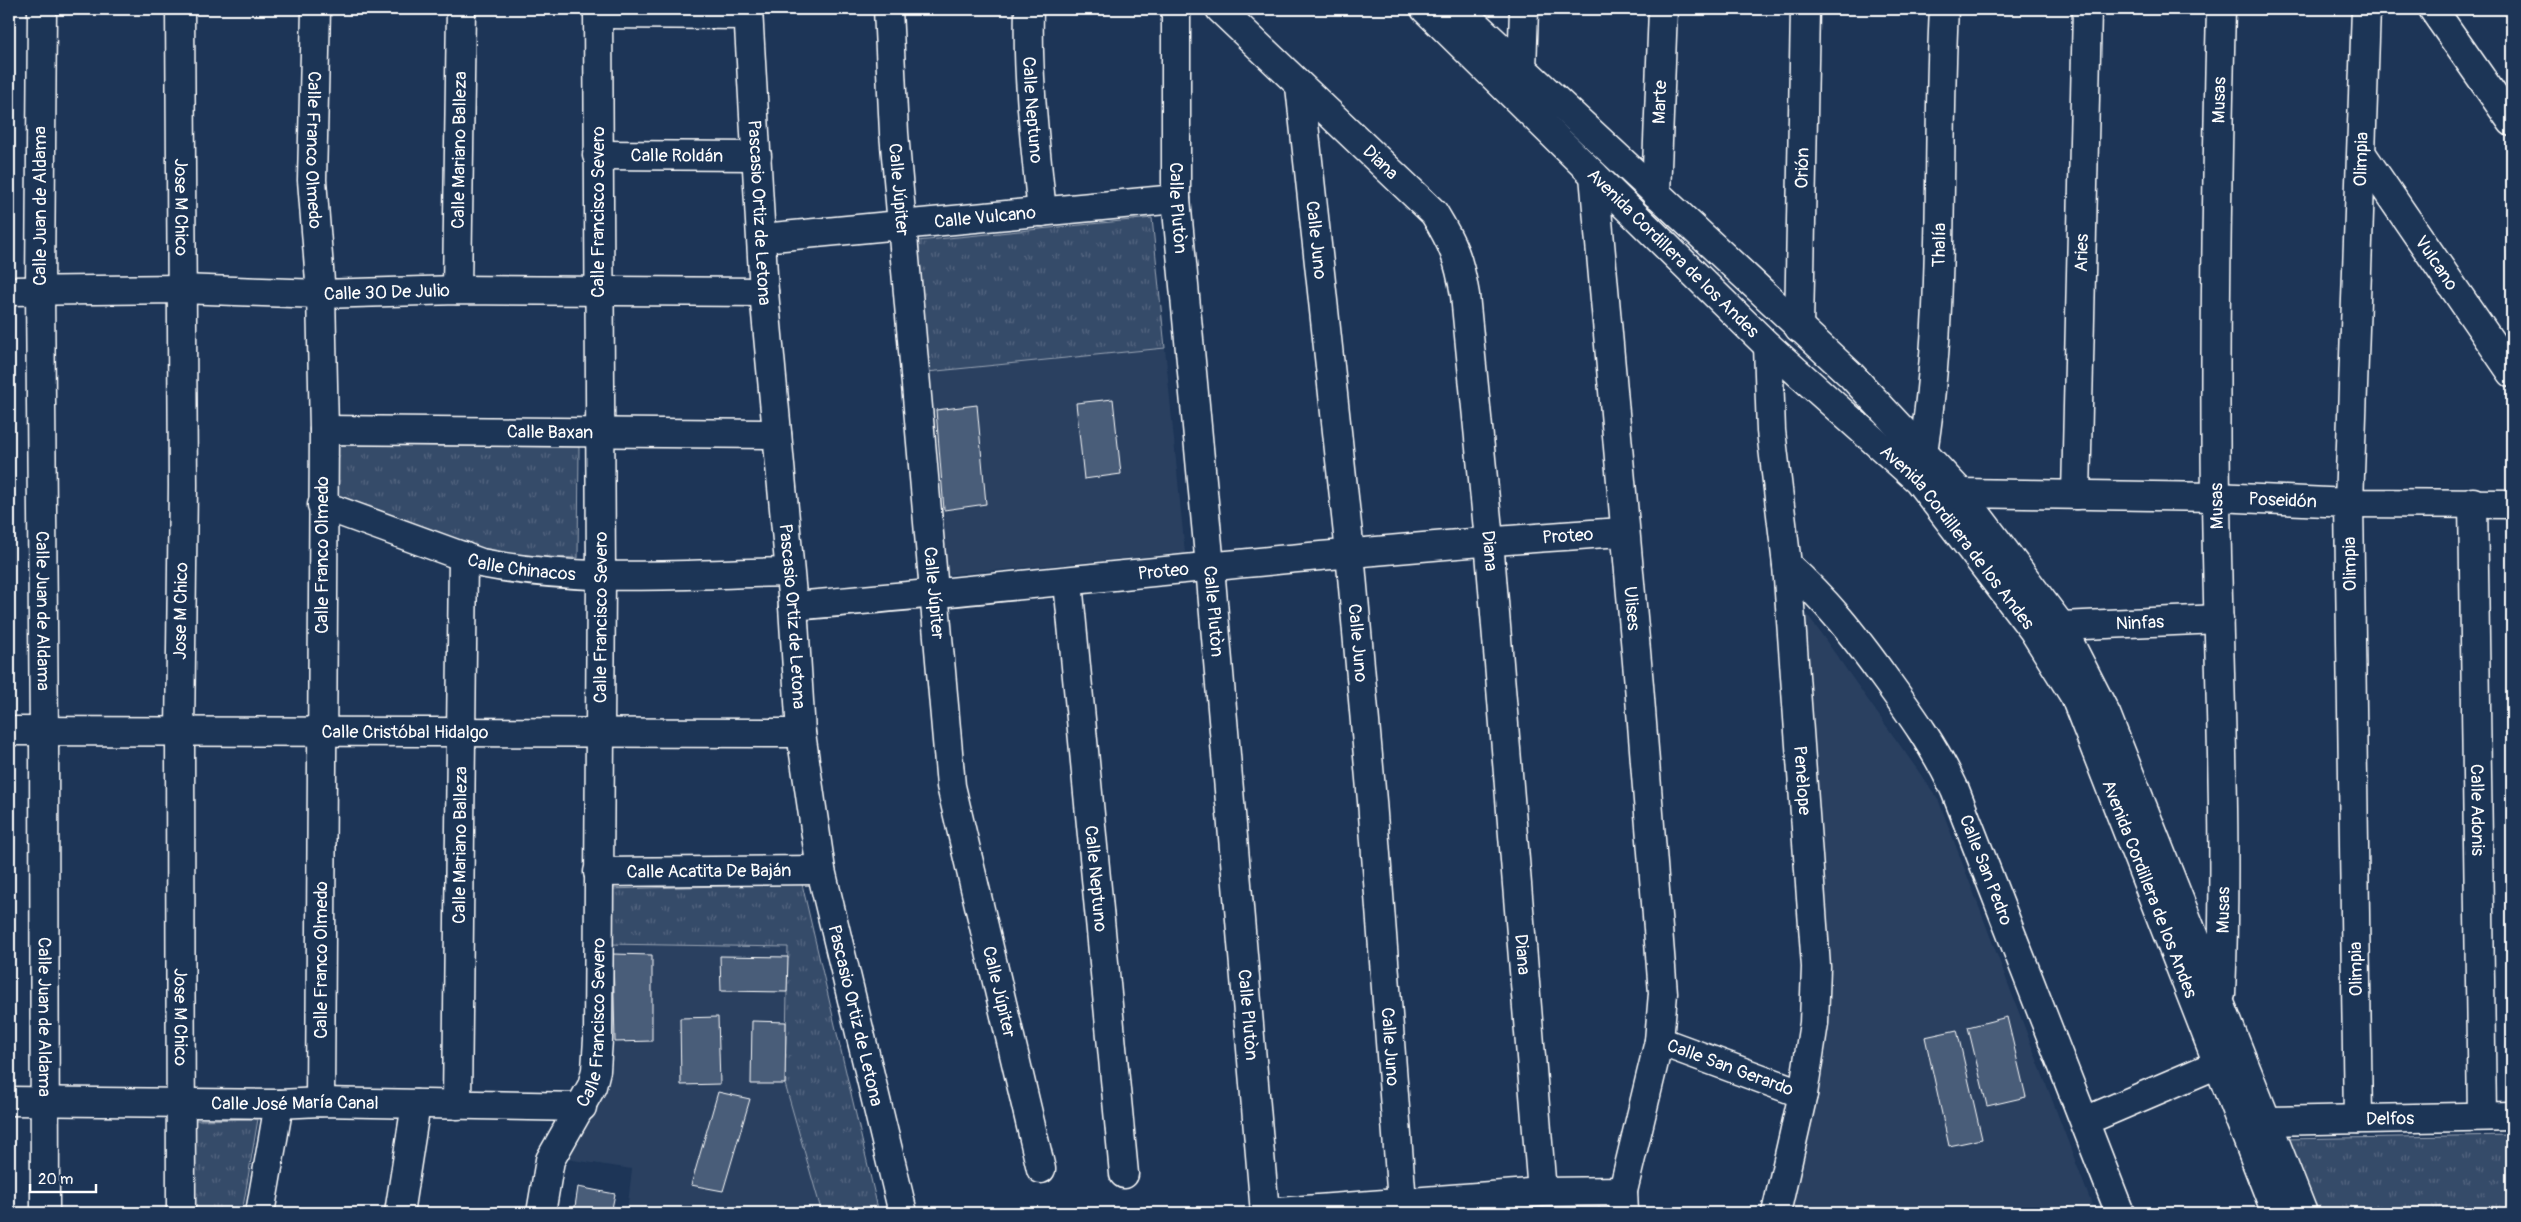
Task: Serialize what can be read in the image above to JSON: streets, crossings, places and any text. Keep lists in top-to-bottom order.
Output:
{
  "streets": {
    "street": [
      "Marte",
      "Musas",
      "Calle Neptuno",
      "Calle Mariano Balleza",
      "Calle Franco Olmedo",
      "Calle Roldán",
      "Olimpia",
      "Diana",
      "Orión",
      "Calle Júpiter",
      "Calle Juan de Aldama",
      "Jose M Chico",
      "Calle Plutòn",
      "Calle Francisco Severo",
      "Pascasio Ortiz de Letona",
      "Calle Vulcano",
      "Calle Juno",
      "Thalía",
      "Avenida Cordillera de los Andes",
      "Aries",
      "Vulcano",
      "Calle 30 De Julio",
      "Calle Baxan",
      "Poseidón",
      "Proteo",
      "Calle Chinacos",
      "Ulises",
      "Ninfas",
      "Calle Cristóbal Hidalgo",
      "Penèlope",
      "Calle Adonis",
      "Calle San Pedro",
      "Calle Acatita De Baján",
      "Calle San Gerardo",
      "Calle José María Canal",
      "Delfos"
    ]
  },
  "crossings": [
    ["Marte", "Avenida Cordillera de los Andes"],
    ["Musas", "Avenida Cordillera de los Andes"],
    ["Musas", "Poseidón"],
    ["Musas", "Ninfas"],
    ["Calle Neptuno", "Calle Vulcano"],
    ["Calle Neptuno", "Proteo"],
    ["Calle Mariano Balleza", "Calle 30 De Julio"],
    ["Calle Mariano Balleza", "Calle Chinacos"],
    ["Calle Mariano Balleza", "Calle Cristóbal Hidalgo"],
    ["Calle Mariano Balleza", "Calle José María Canal"],
    ["Calle Franco Olmedo", "Calle 30 De Julio"],
    ["Calle Franco Olmedo", "Calle Baxan"],
    ["Calle Franco Olmedo", "Calle Chinacos"],
    ["Calle Franco Olmedo", "Calle Cristóbal Hidalgo"],
    ["Calle Franco Olmedo", "Calle José María Canal"],
    ["Calle Roldán", "Calle Francisco Severo"],
    ["Calle Roldán", "Pascasio Ortiz de Letona"],
    ["Olimpia", "Vulcano"],
    ["Olimpia", "Poseidón"],
    ["Olimpia", "Delfos"],
    ["Diana", "Calle Juno"],
    ["Diana", "Proteo"],
    ["Orión", "Avenida Cordillera de los Andes"],
    ["Calle Júpiter", "Calle Vulcano"],
    ["Calle Júpiter", "Proteo"],
    ["Calle Juan de Aldama", "Calle 30 De Julio"],
    ["Calle Juan de Aldama", "Calle Cristóbal Hidalgo"],
    ["Calle Juan de Aldama", "Calle José María Canal"],
    ["Jose M Chico", "Calle 30 De Julio"],
    ["Jose M Chico", "Calle Cristóbal Hidalgo"],
    ["Jose M Chico", "Calle José María Canal"],
    ["Calle Plutòn", "Calle Vulcano"],
    ["Calle Plutòn", "Proteo"],
    ["Calle Francisco Severo", "Calle 30 De Julio"],
    ["Calle Francisco Severo", "Calle Baxan"],
    ["Calle Francisco Severo", "Calle Chinacos"],
    ["Calle Francisco Severo", "Calle Cristóbal Hidalgo"],
    ["Calle Francisco Severo", "Calle Acatita De Baján"],
    ["Calle Francisco Severo", "Calle José María Canal"],
    ["Pascasio Ortiz de Letona", "Calle Vulcano"],
    ["Pascasio Ortiz de Letona", "Calle 30 De Julio"],
    ["Pascasio Ortiz de Letona", "Calle Baxan"],
    ["Pascasio Ortiz de Letona", "Proteo"],
    ["Pascasio Ortiz de Letona", "Calle Chinacos"],
    ["Pascasio Ortiz de Letona", "Calle Cristóbal Hidalgo"],
    ["Pascasio Ortiz de Letona", "Calle Acatita De Baján"],
    ["Calle Juno", "Proteo"],
    ["Thalía", "Avenida Cordillera de los Andes"],
    ["Thalía", "Poseidón"],
    ["Avenida Cordillera de los Andes", "Poseidón"],
    ["Avenida Cordillera de los Andes", "Ulises"],
    ["Avenida Cordillera de los Andes", "Ninfas"],
    ["Avenida Cordillera de los Andes", "Penèlope"],
    ["Avenida Cordillera de los Andes", "Delfos"],
    ["Aries", "Poseidón"],
    ["Poseidón", "Calle Adonis"],
    ["Proteo", "Ulises"],
    ["Ulises", "Calle San Gerardo"],
    ["Penèlope", "Calle San Pedro"],
    ["Penèlope", "Calle San Gerardo"],
    ["Calle Adonis", "Delfos"]
  ],
  "scale_bar": "20 m"
}
